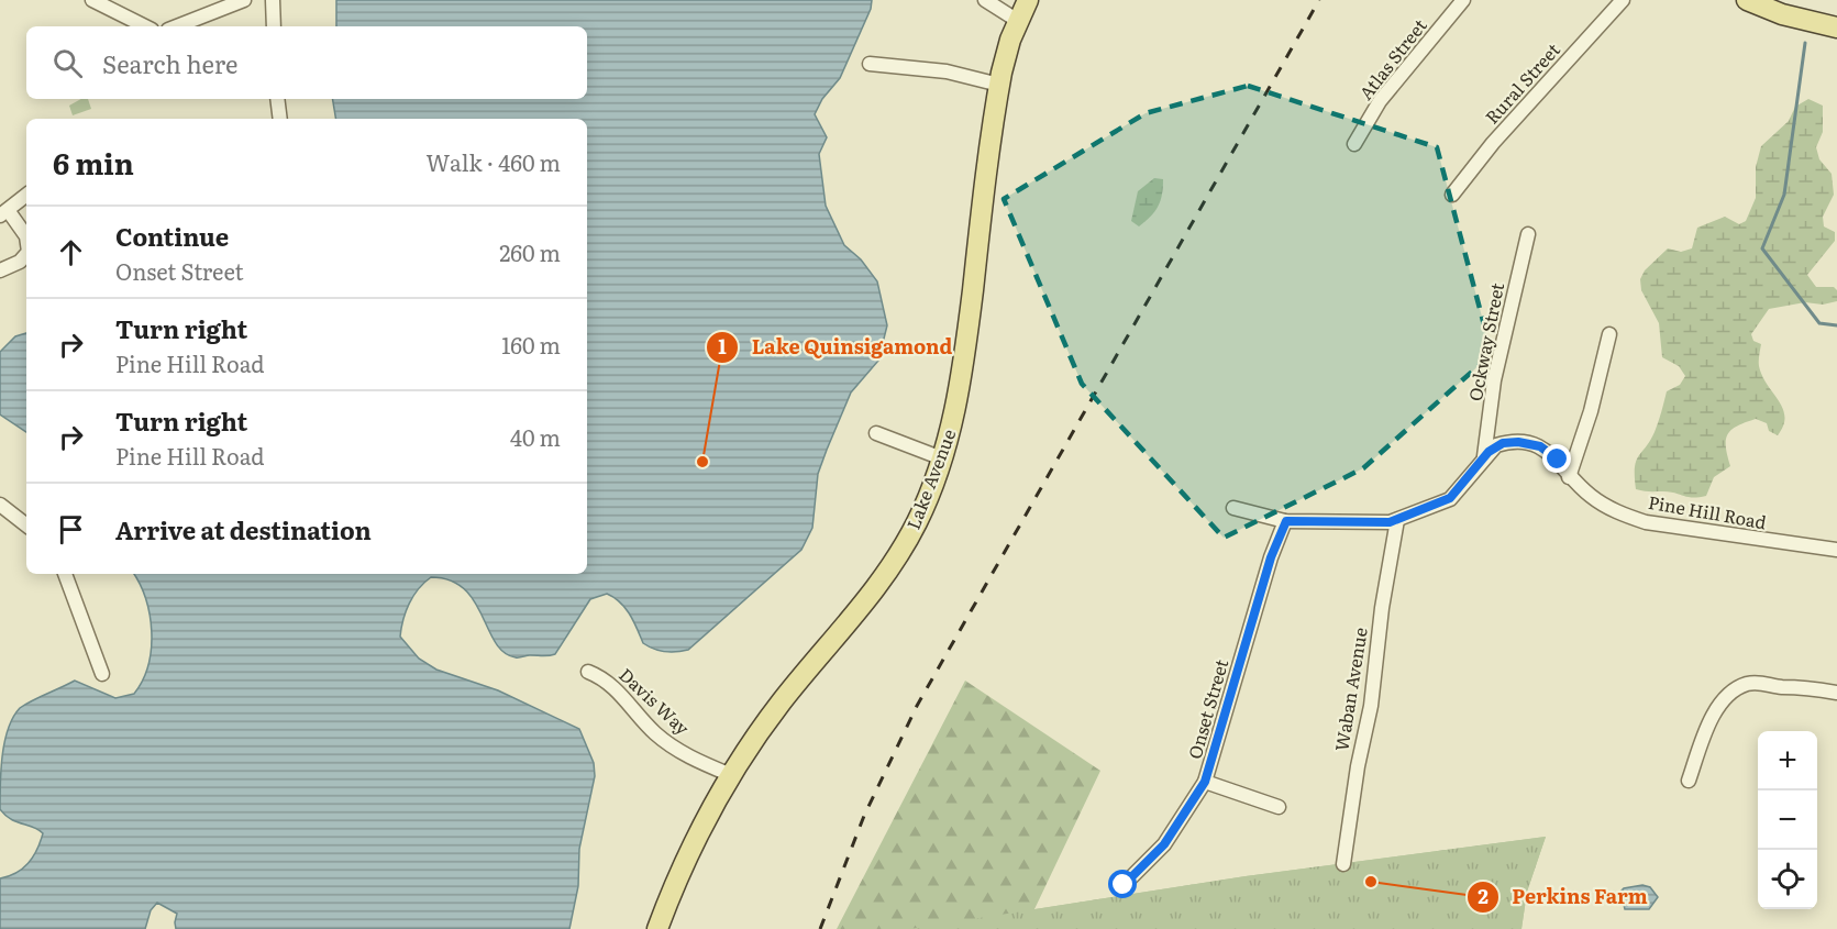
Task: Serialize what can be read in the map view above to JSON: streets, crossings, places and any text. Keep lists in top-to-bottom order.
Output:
{
  "streets": {
    "main road": ["Lake Avenue"],
    "street": [
      "Atlas Street",
      "Rural Street",
      "Ockway Street",
      "Pine Hill Road",
      "Waban Avenue",
      "Davis Way",
      "Onset Street"
    ]
  },
  "crossings": [
    ["Ockway Street", "Pine Hill Road"],
    ["Lake Avenue", "Davis Way"],
    ["Pine Hill Road", "Waban Avenue"],
    ["Pine Hill Road", "Onset Street"]
  ],
  "places": ["Lake Quinsigamond", "Perkins Farm"],
  "page": {
    "search": "Search here",
    "heading": ["6 min", "Walk · 460 m"],
    "list": [
      ["Continue", "Onset Street", "260 m"],
      ["Turn right", "Pine Hill Road", "160 m"],
      ["Turn right", "Pine Hill Road", "40 m"],
      "Arrive at destination"
    ],
    "map_buttons": ["+", "−"]
  }
}
